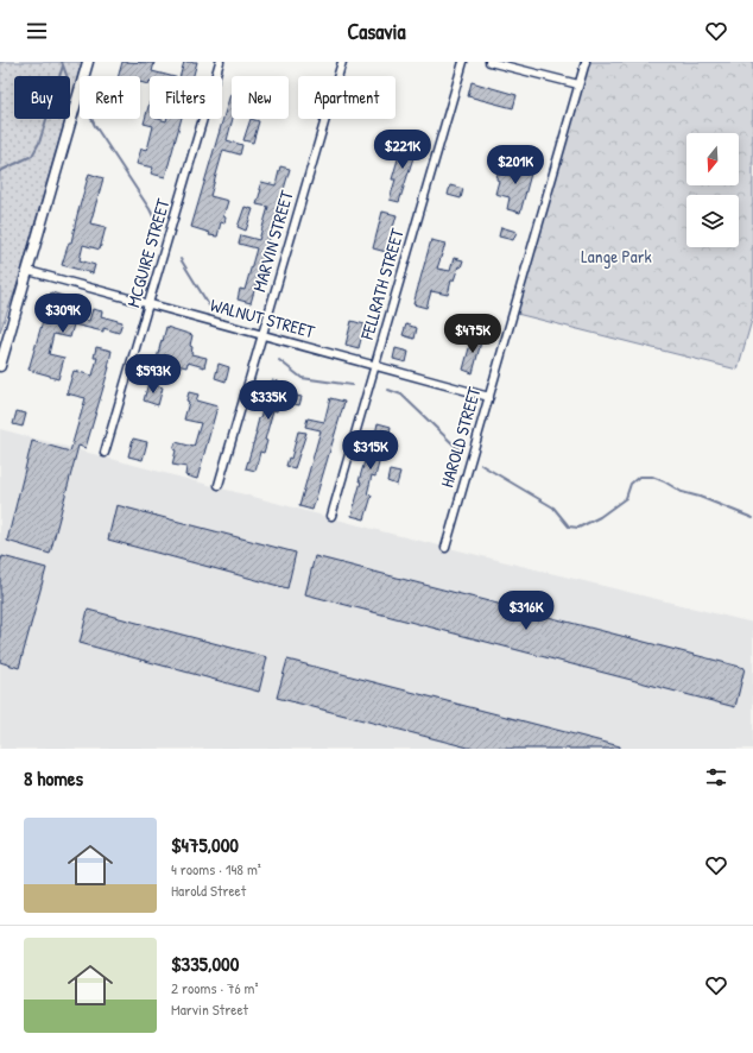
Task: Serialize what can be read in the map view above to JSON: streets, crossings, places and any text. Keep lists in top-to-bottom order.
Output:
{
  "streets": {
    "street": [
      "MARVIN STREET",
      "MCGUIRE STREET",
      "FELLRATH STREET",
      "WALNUT STREET",
      "HAROLD STREET"
    ]
  },
  "crossings": [
    ["MARVIN STREET", "WALNUT STREET"],
    ["MCGUIRE STREET", "WALNUT STREET"],
    ["FELLRATH STREET", "WALNUT STREET"],
    ["WALNUT STREET", "HAROLD STREET"]
  ],
  "parks": ["Lange Park"],
  "north": "bottom",
  "page": {
    "header": "Casavia",
    "chip": [
      "Buy",
      "Rent",
      "Filters",
      "New",
      "Apartment"
    ],
    "price": [
      "$221K",
      "$201K",
      "$309K",
      "$475K",
      "$593K",
      "$335K",
      "$315K",
      "$316K"
    ],
    "heading": "8 homes",
    "list": [
      {
        "name": "$475,000",
        "note": "4 rooms · 148 m² · Harold Street"
      },
      {
        "name": "$335,000",
        "note": "2 rooms · 76 m² · Marvin Street"
      }
    ]
  }
}
